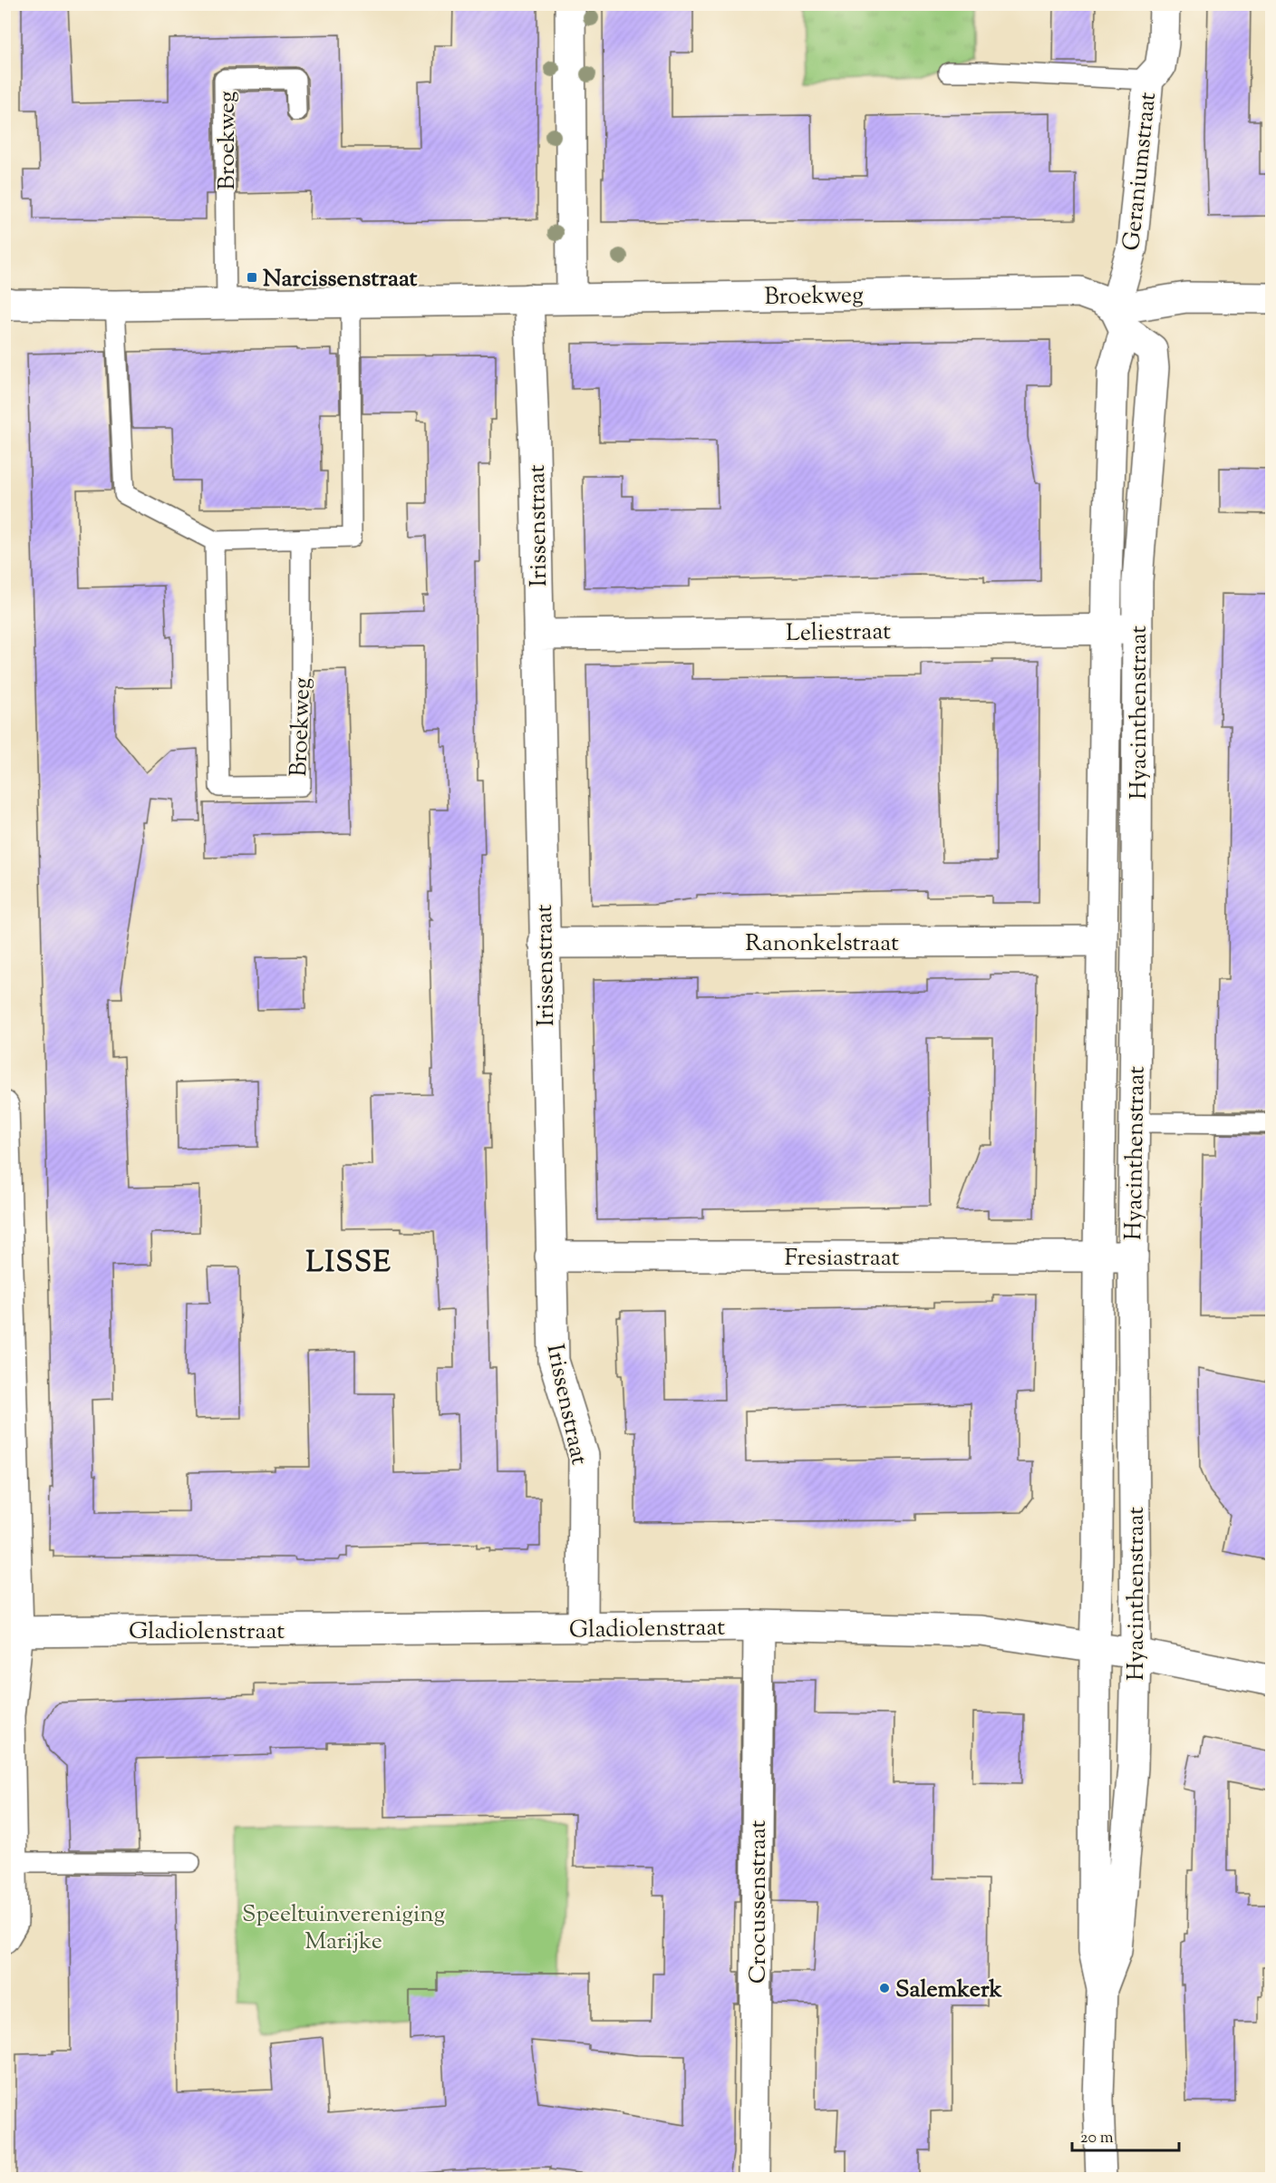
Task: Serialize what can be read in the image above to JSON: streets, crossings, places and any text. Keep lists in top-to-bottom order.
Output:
{
  "streets": {
    "main road": [
      "Broekweg",
      "Geraniumstraat",
      "Irissenstraat",
      "Leliestraat",
      "Hyacinthenstraat",
      "Ranonkelstraat",
      "Fresiastraat",
      "Gladiolenstraat",
      "Crocussenstraat"
    ]
  },
  "crossings": [
    ["Broekweg", "Geraniumstraat"],
    ["Broekweg", "Irissenstraat"],
    ["Broekweg", "Hyacinthenstraat"],
    ["Geraniumstraat", "Hyacinthenstraat"],
    ["Irissenstraat", "Leliestraat"],
    ["Irissenstraat", "Ranonkelstraat"],
    ["Irissenstraat", "Fresiastraat"],
    ["Irissenstraat", "Gladiolenstraat"],
    ["Leliestraat", "Hyacinthenstraat"],
    ["Hyacinthenstraat", "Ranonkelstraat"],
    ["Hyacinthenstraat", "Fresiastraat"],
    ["Hyacinthenstraat", "Gladiolenstraat"],
    ["Gladiolenstraat", "Crocussenstraat"]
  ],
  "districts": ["LISSE"],
  "parks": ["Speeltuinvereniging Marijke"],
  "places": {
    "transit": ["Narcissenstraat"],
    "other": ["Salemkerk"]
  },
  "scale_bar": "20 m"
}
